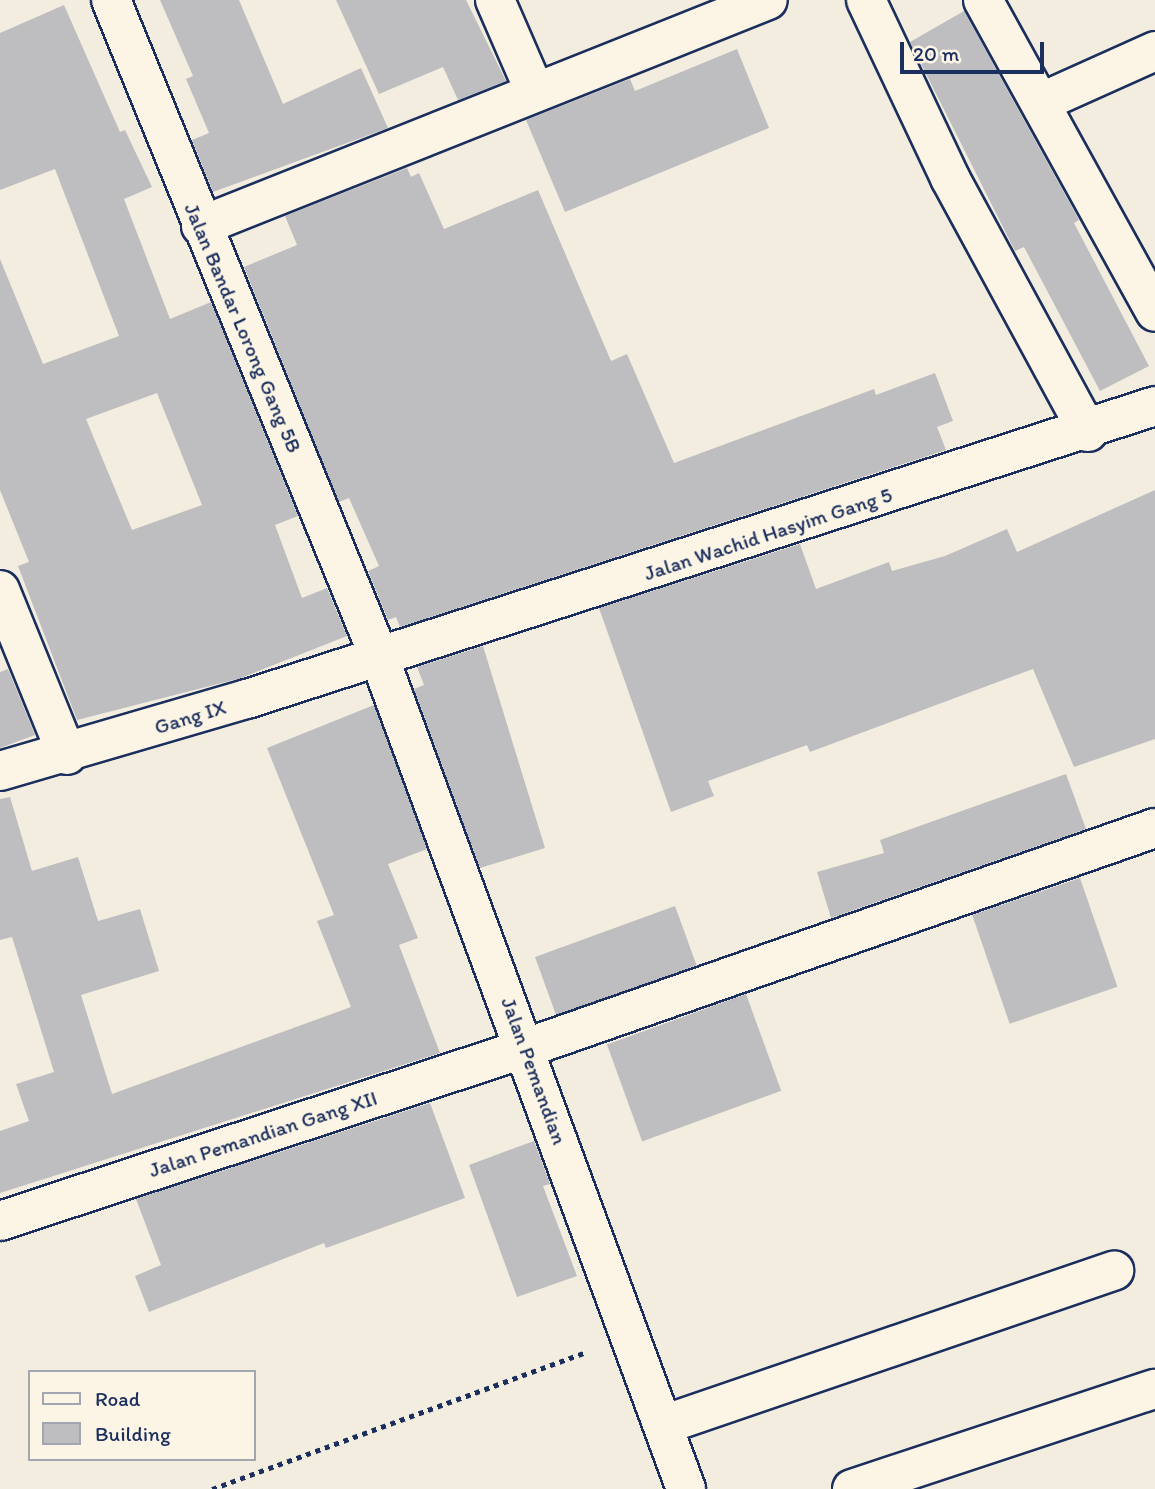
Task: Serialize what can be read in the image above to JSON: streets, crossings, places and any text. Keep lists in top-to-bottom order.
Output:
{
  "streets": {
    "street": [
      "Jalan Bandar Lorong Gang 5B",
      "Jalan Wachid Hasyim Gang 5",
      "Gang IX",
      "Jalan Pemandian",
      "Jalan Pemandian Gang XII"
    ]
  },
  "crossings": [
    ["Jalan Bandar Lorong Gang 5B", "Jalan Wachid Hasyim Gang 5"],
    ["Jalan Bandar Lorong Gang 5B", "Gang IX"],
    ["Jalan Bandar Lorong Gang 5B", "Jalan Pemandian"],
    ["Jalan Wachid Hasyim Gang 5", "Gang IX"],
    ["Jalan Wachid Hasyim Gang 5", "Jalan Pemandian"],
    ["Gang IX", "Jalan Pemandian"],
    ["Jalan Pemandian", "Jalan Pemandian Gang XII"]
  ],
  "legend": ["Road", "Building"],
  "scale_bar": "20 m"
}
